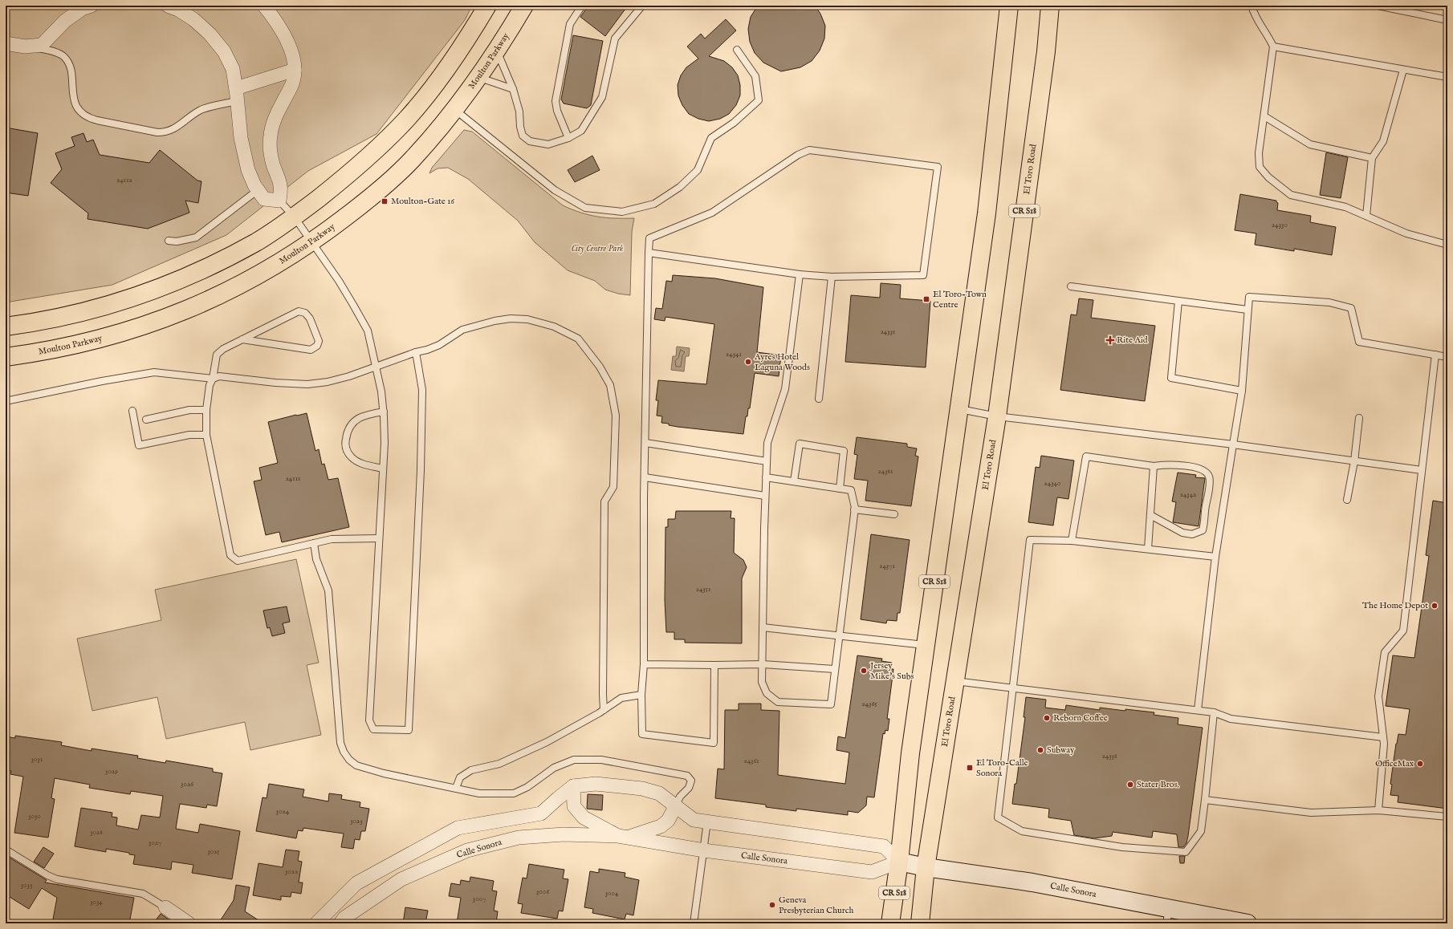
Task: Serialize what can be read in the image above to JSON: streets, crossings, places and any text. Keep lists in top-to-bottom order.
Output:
{
  "streets": {
    "main road": ["Moulton Parkway", "El Toro Road", "CR S18"],
    "street": ["Calle Sonora"]
  },
  "crossings": [
    ["El Toro Road", "Calle Sonora"],
    ["CR S18", "Calle Sonora"]
  ],
  "parks": ["City Centre Park"],
  "places": {
    "transit": ["Moulton-Gate 16", "El Toro-Town Centre", "El Toro-Calle Sonora"],
    "health": ["Rite Aid"],
    "other": [
      "Ayres Hotel Laguna Woods",
      "The Home Depot",
      "Jersey Mike's Subs",
      "Reborn Coffee",
      "Subway",
      "OfficeMax",
      "Stater Bros.",
      "Geneva Presbyterian Church"
    ]
  },
  "house_numbers": [
    "24112",
    "24330",
    "24331",
    "24341",
    "24381",
    "24111",
    "24340",
    "24342",
    "24371",
    "24351",
    "24365",
    "24338",
    "3031",
    "24361",
    "3029",
    "3026",
    "3024",
    "3030",
    "3023",
    "3028",
    "3027",
    "3025",
    "3022",
    "3033",
    "3006",
    "3004",
    "3007",
    "3034"
  ]
}
